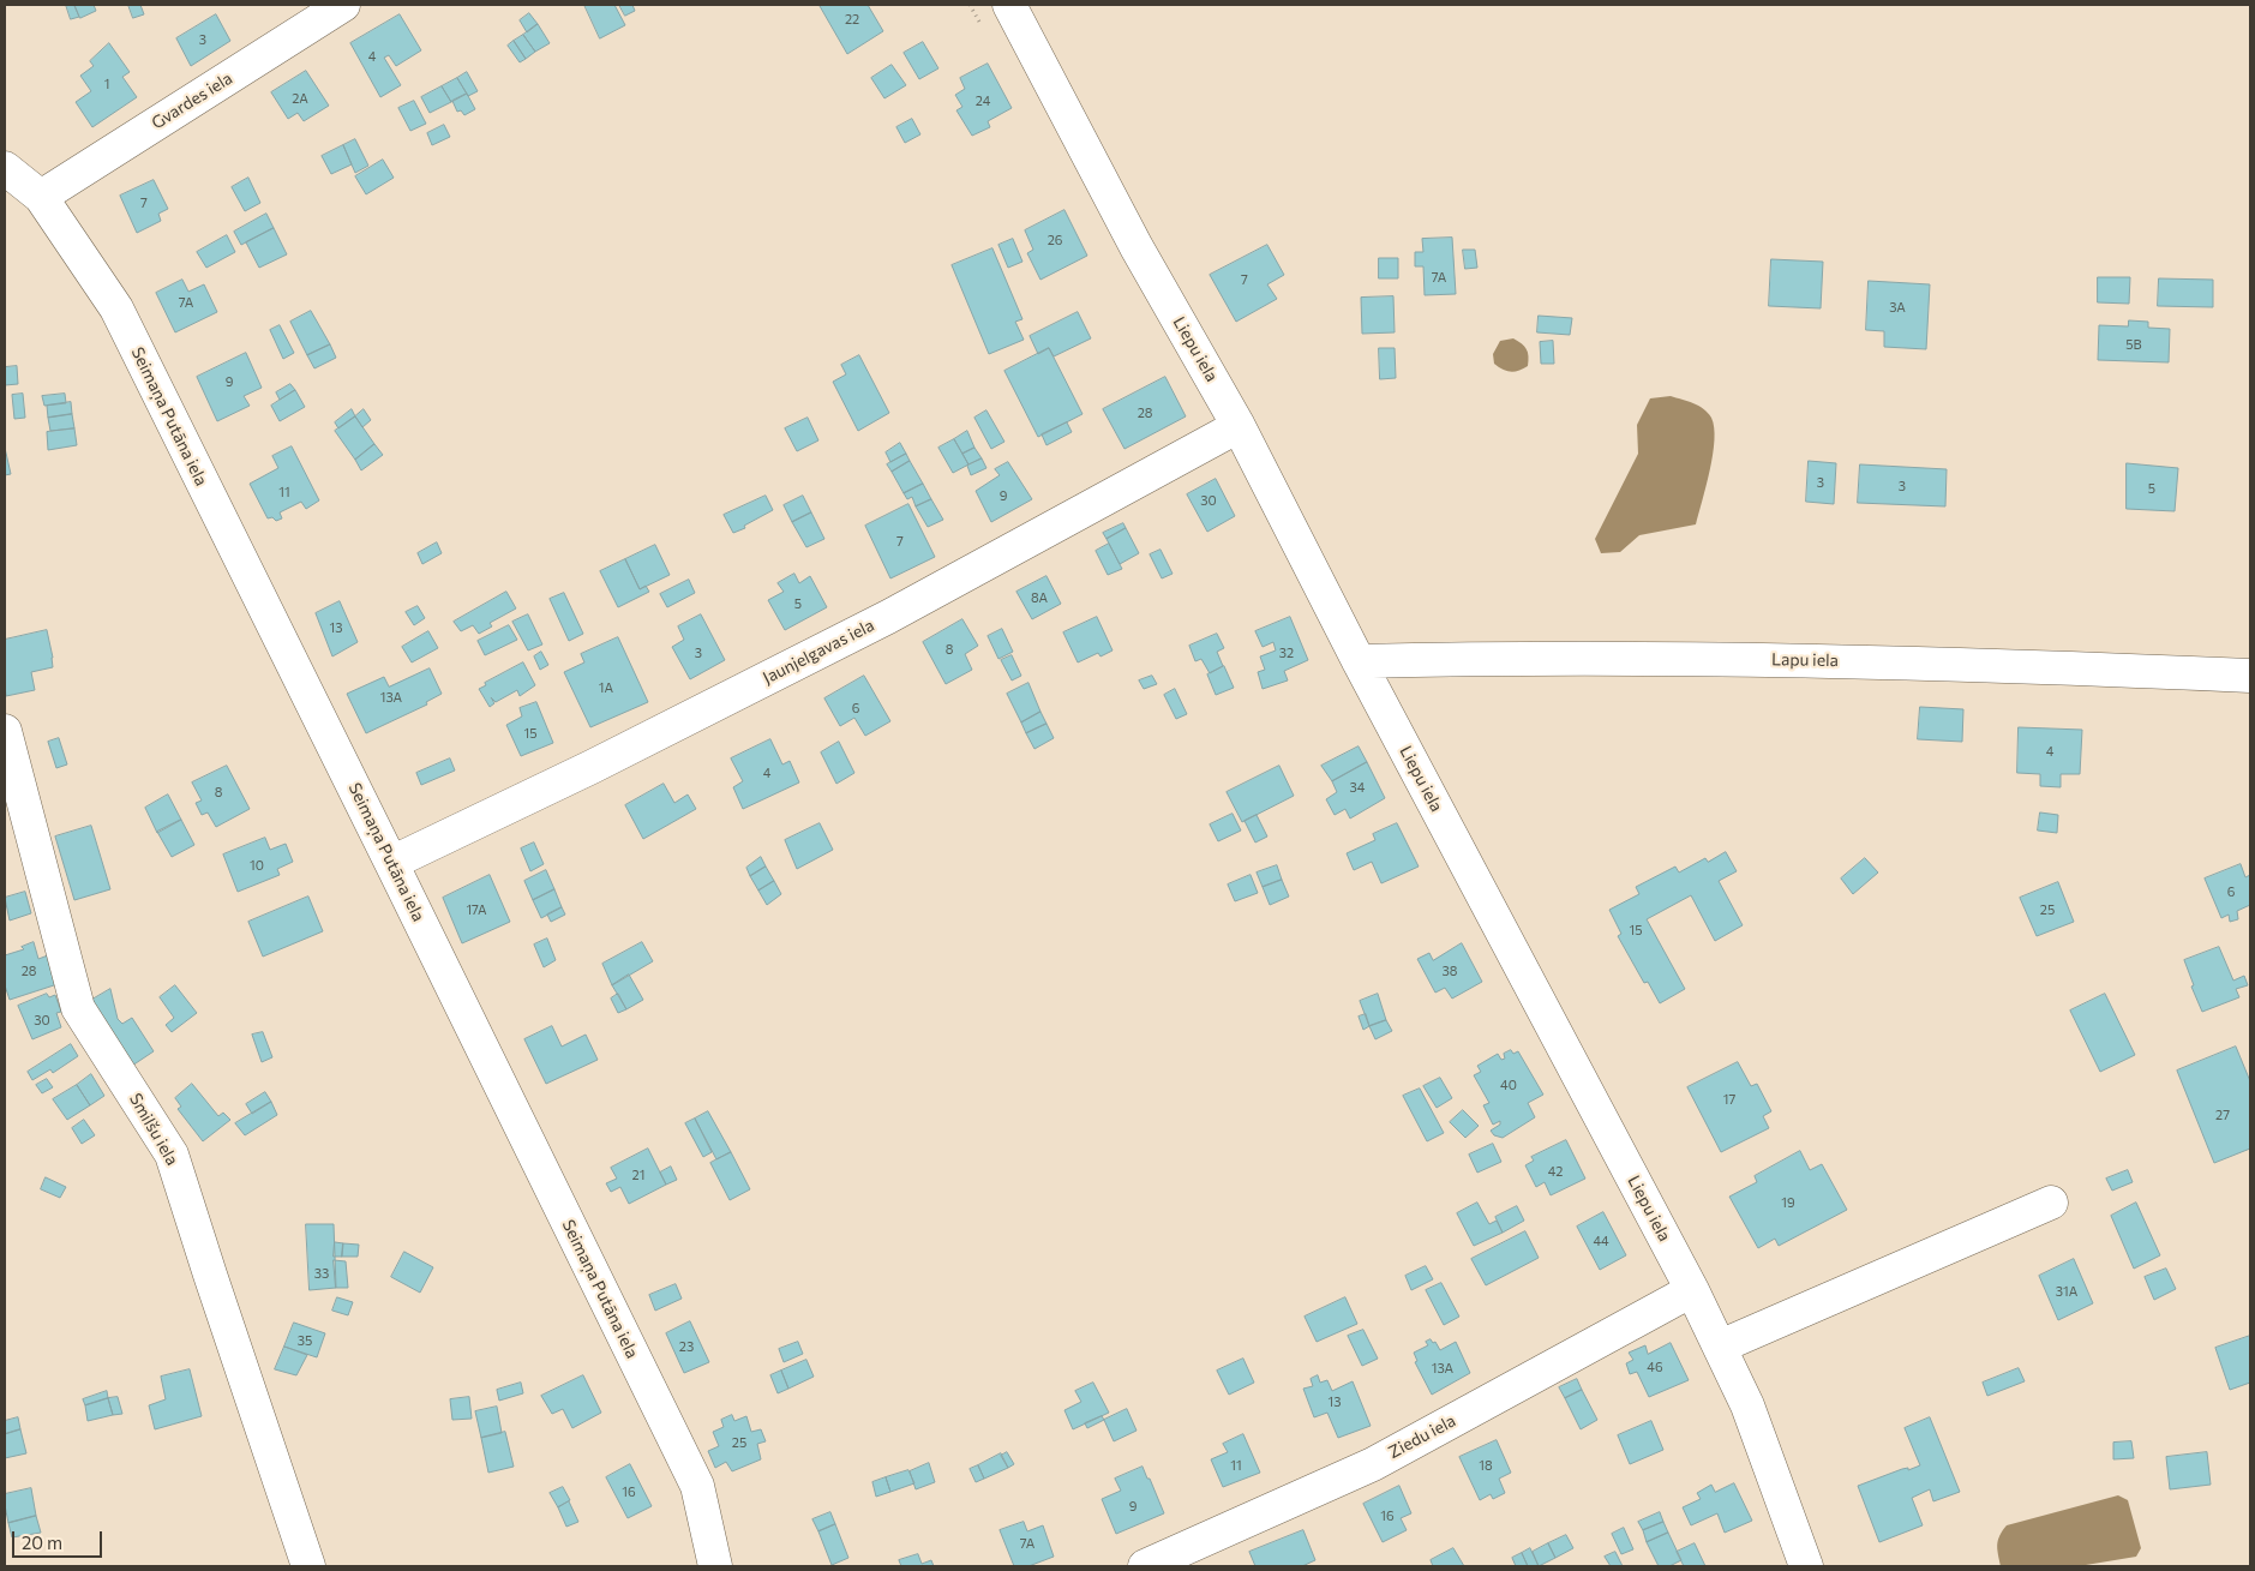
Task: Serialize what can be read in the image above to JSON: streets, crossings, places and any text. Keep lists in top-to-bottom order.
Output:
{
  "streets": {
    "street": [
      "Gvardes iela",
      "Liepu iela",
      "Seimaņa Putāna iela",
      "Jaunjelgavas iela",
      "Lapu iela",
      "Smilšu iela",
      "Ziedu iela"
    ]
  },
  "crossings": [
    ["Gvardes iela", "Seimaņa Putāna iela"],
    ["Liepu iela", "Jaunjelgavas iela"],
    ["Liepu iela", "Lapu iela"],
    ["Liepu iela", "Ziedu iela"],
    ["Seimaņa Putāna iela", "Jaunjelgavas iela"]
  ],
  "house_numbers": [
    "22",
    "3",
    "4",
    "1",
    "2A",
    "24",
    "7",
    "26",
    "7A",
    "7",
    "7A",
    "3A",
    "5B",
    "9",
    "28",
    "3",
    "3",
    "5",
    "11",
    "9",
    "30",
    "7",
    "8A",
    "5",
    "13",
    "8",
    "3",
    "32",
    "1A",
    "13A",
    "6",
    "15",
    "4",
    "4",
    "34",
    "8",
    "10",
    "6",
    "17A",
    "25",
    "15",
    "28",
    "38",
    "30",
    "40",
    "17",
    "27",
    "42",
    "21",
    "19",
    "44",
    "33",
    "31A",
    "35",
    "23",
    "46",
    "13A",
    "13",
    "25",
    "11",
    "18",
    "16",
    "9",
    "16",
    "7A"
  ],
  "scale_bar": "20 m"
}
